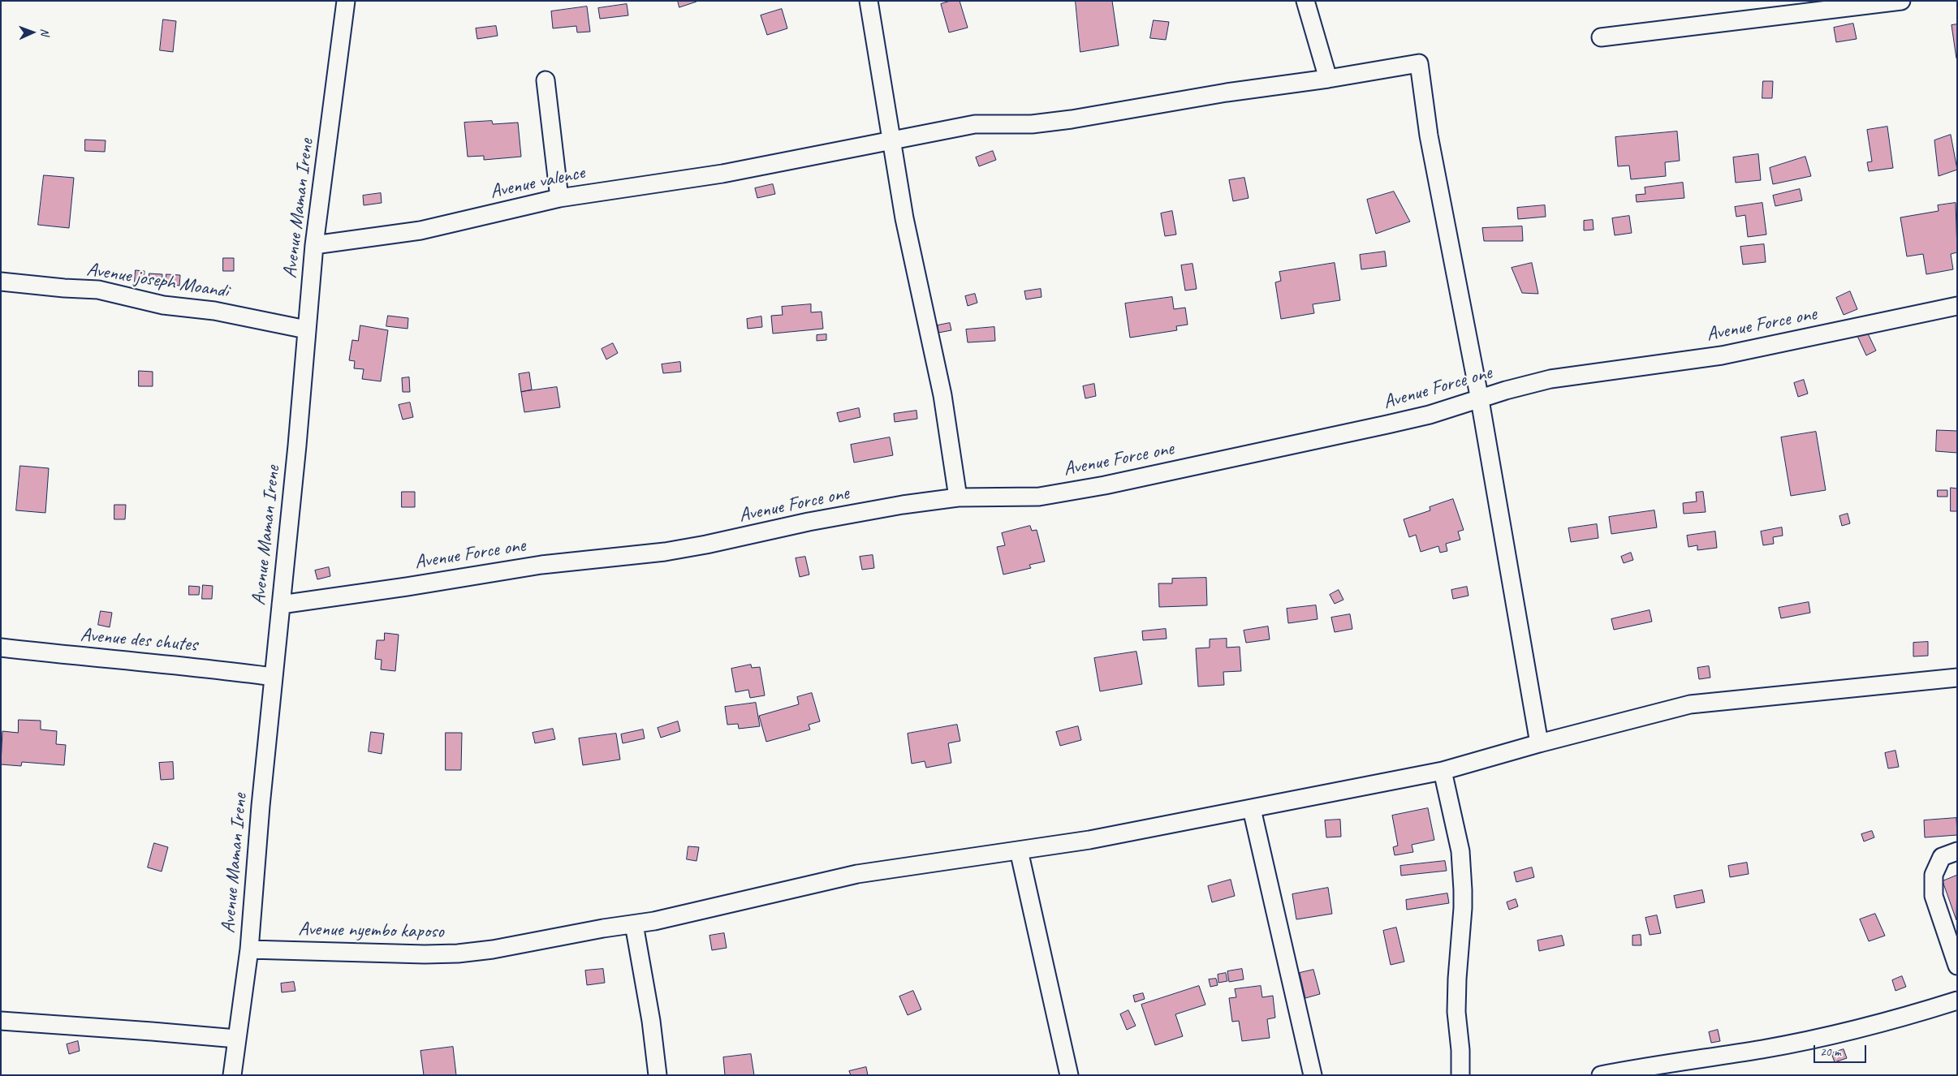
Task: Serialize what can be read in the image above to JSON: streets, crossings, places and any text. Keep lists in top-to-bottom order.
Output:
{
  "streets": {
    "street": [
      "Avenue valence",
      "Avenue Maman Irene",
      "Avenue joseph Moandi",
      "Avenue Force one",
      "Avenue des chutes",
      "Avenue nyembo kaposo"
    ]
  },
  "crossings": [
    ["Avenue valence", "Avenue Maman Irene"],
    ["Avenue valence", "Avenue Force one"],
    ["Avenue Maman Irene", "Avenue joseph Moandi"],
    ["Avenue Maman Irene", "Avenue Force one"],
    ["Avenue Maman Irene", "Avenue des chutes"],
    ["Avenue Maman Irene", "Avenue nyembo kaposo"]
  ],
  "scale_bar": "20 m",
  "north": "right"
}
